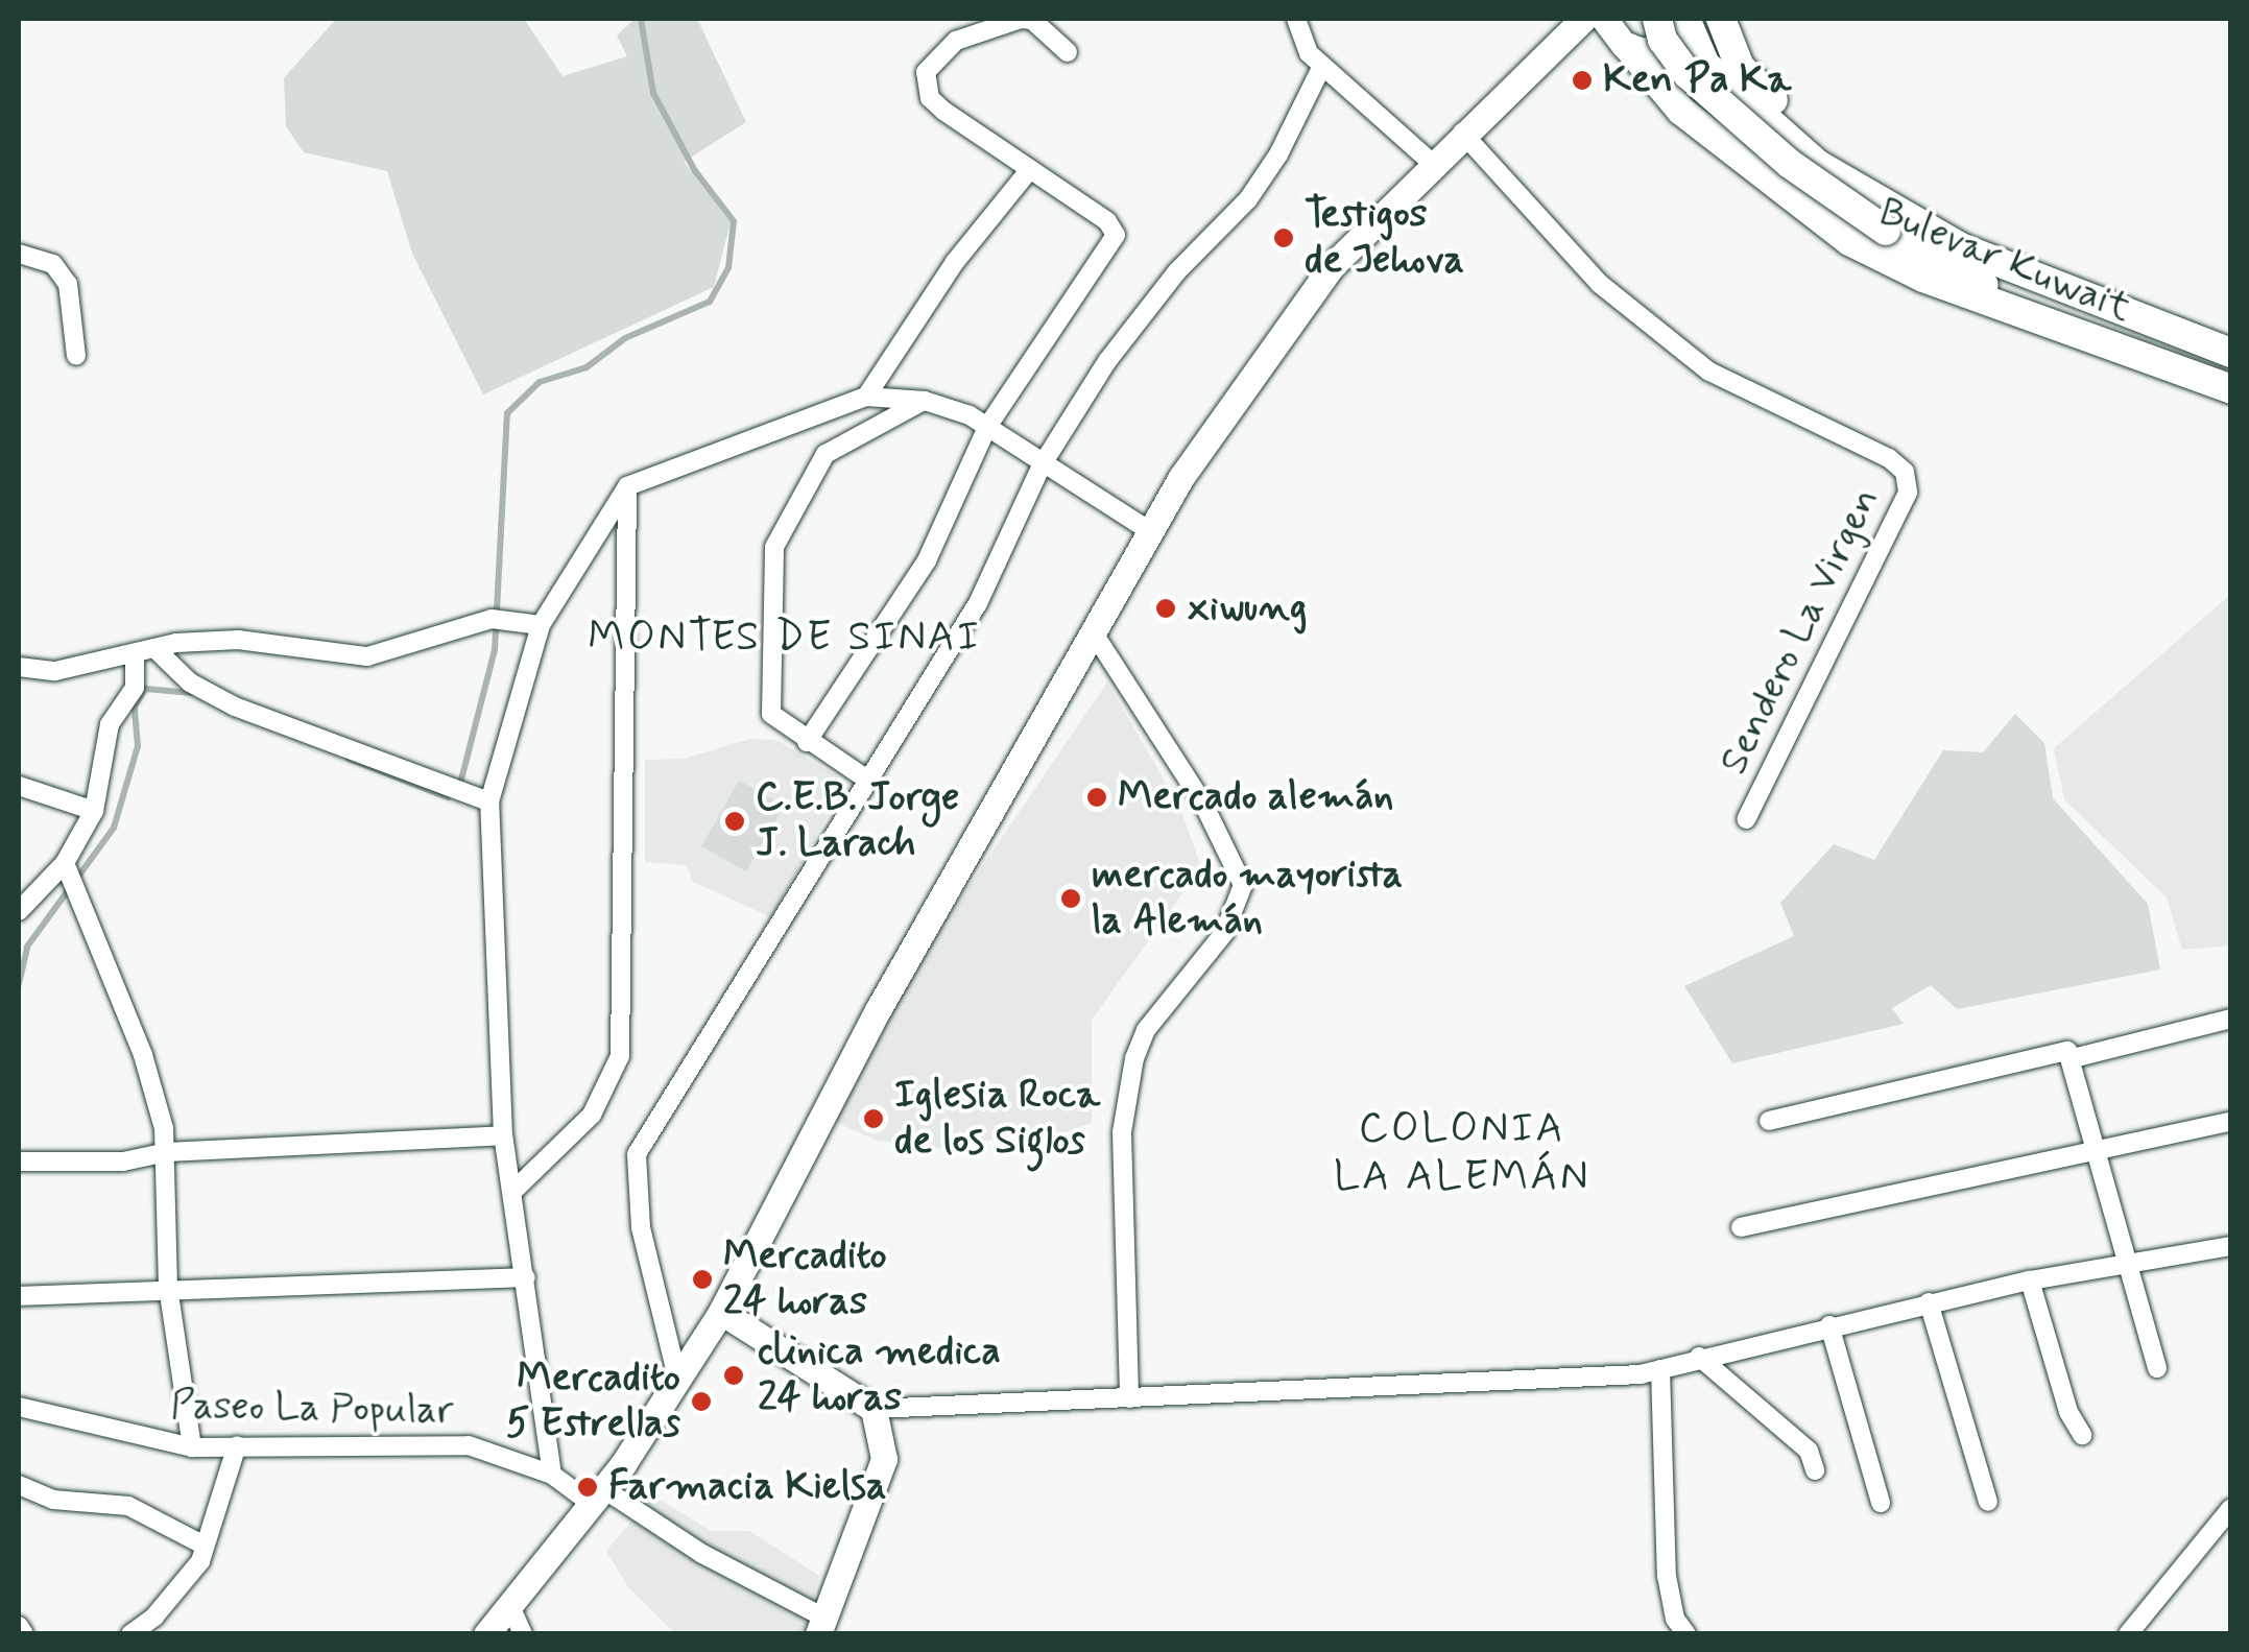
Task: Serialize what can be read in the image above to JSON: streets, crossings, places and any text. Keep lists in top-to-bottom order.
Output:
{
  "streets": {
    "main road": ["Bulevar Kuwait"],
    "street": ["Sendero La Virgen", "Paseo La Popular"]
  },
  "districts": ["MONTES DE SINAI", "COLONIA LA ALEMÁN"],
  "places": [
    "Ken Pa Ka",
    "Testigos de Jehova",
    "xiwung",
    "Mercado alemán",
    "C.E.B. Jorge J. Larach",
    "mercado mayorista la Alemán",
    "Iglesia Roca de los Siglos",
    "Mercadito 24 horas",
    "clinica medica 24 horas",
    "Mercadito 5 Estrellas",
    "Farmacia Kielsa"
  ]
}
